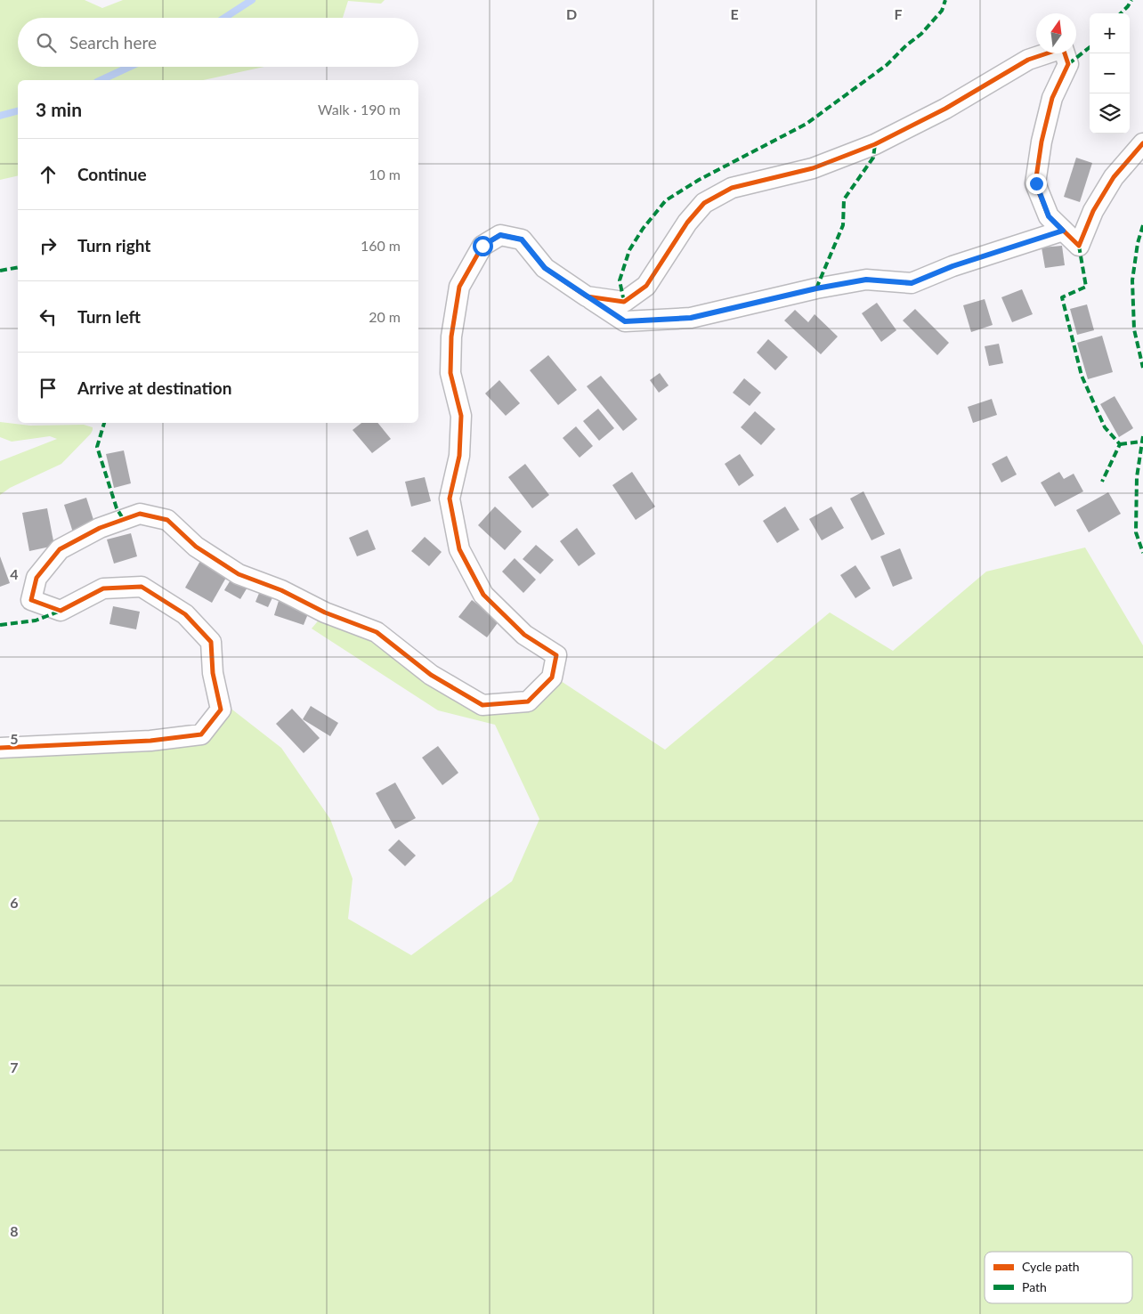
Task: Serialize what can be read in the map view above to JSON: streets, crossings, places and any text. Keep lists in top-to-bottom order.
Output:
{
  "legend": ["Cycle path", "Path"],
  "north": "top",
  "page": {
    "map_buttons": ["+", "−"],
    "search": "Search here",
    "heading": ["3 min", "Walk · 190 m"],
    "list": [
      ["Continue", "10 m"],
      ["Turn right", "160 m"],
      ["Turn left", "20 m"],
      "Arrive at destination"
    ]
  },
  "grid": {
    "columns": ["D", "E", "F"],
    "rows": [
      "4",
      "5",
      "6",
      "7",
      "8"
    ]
  }
}
